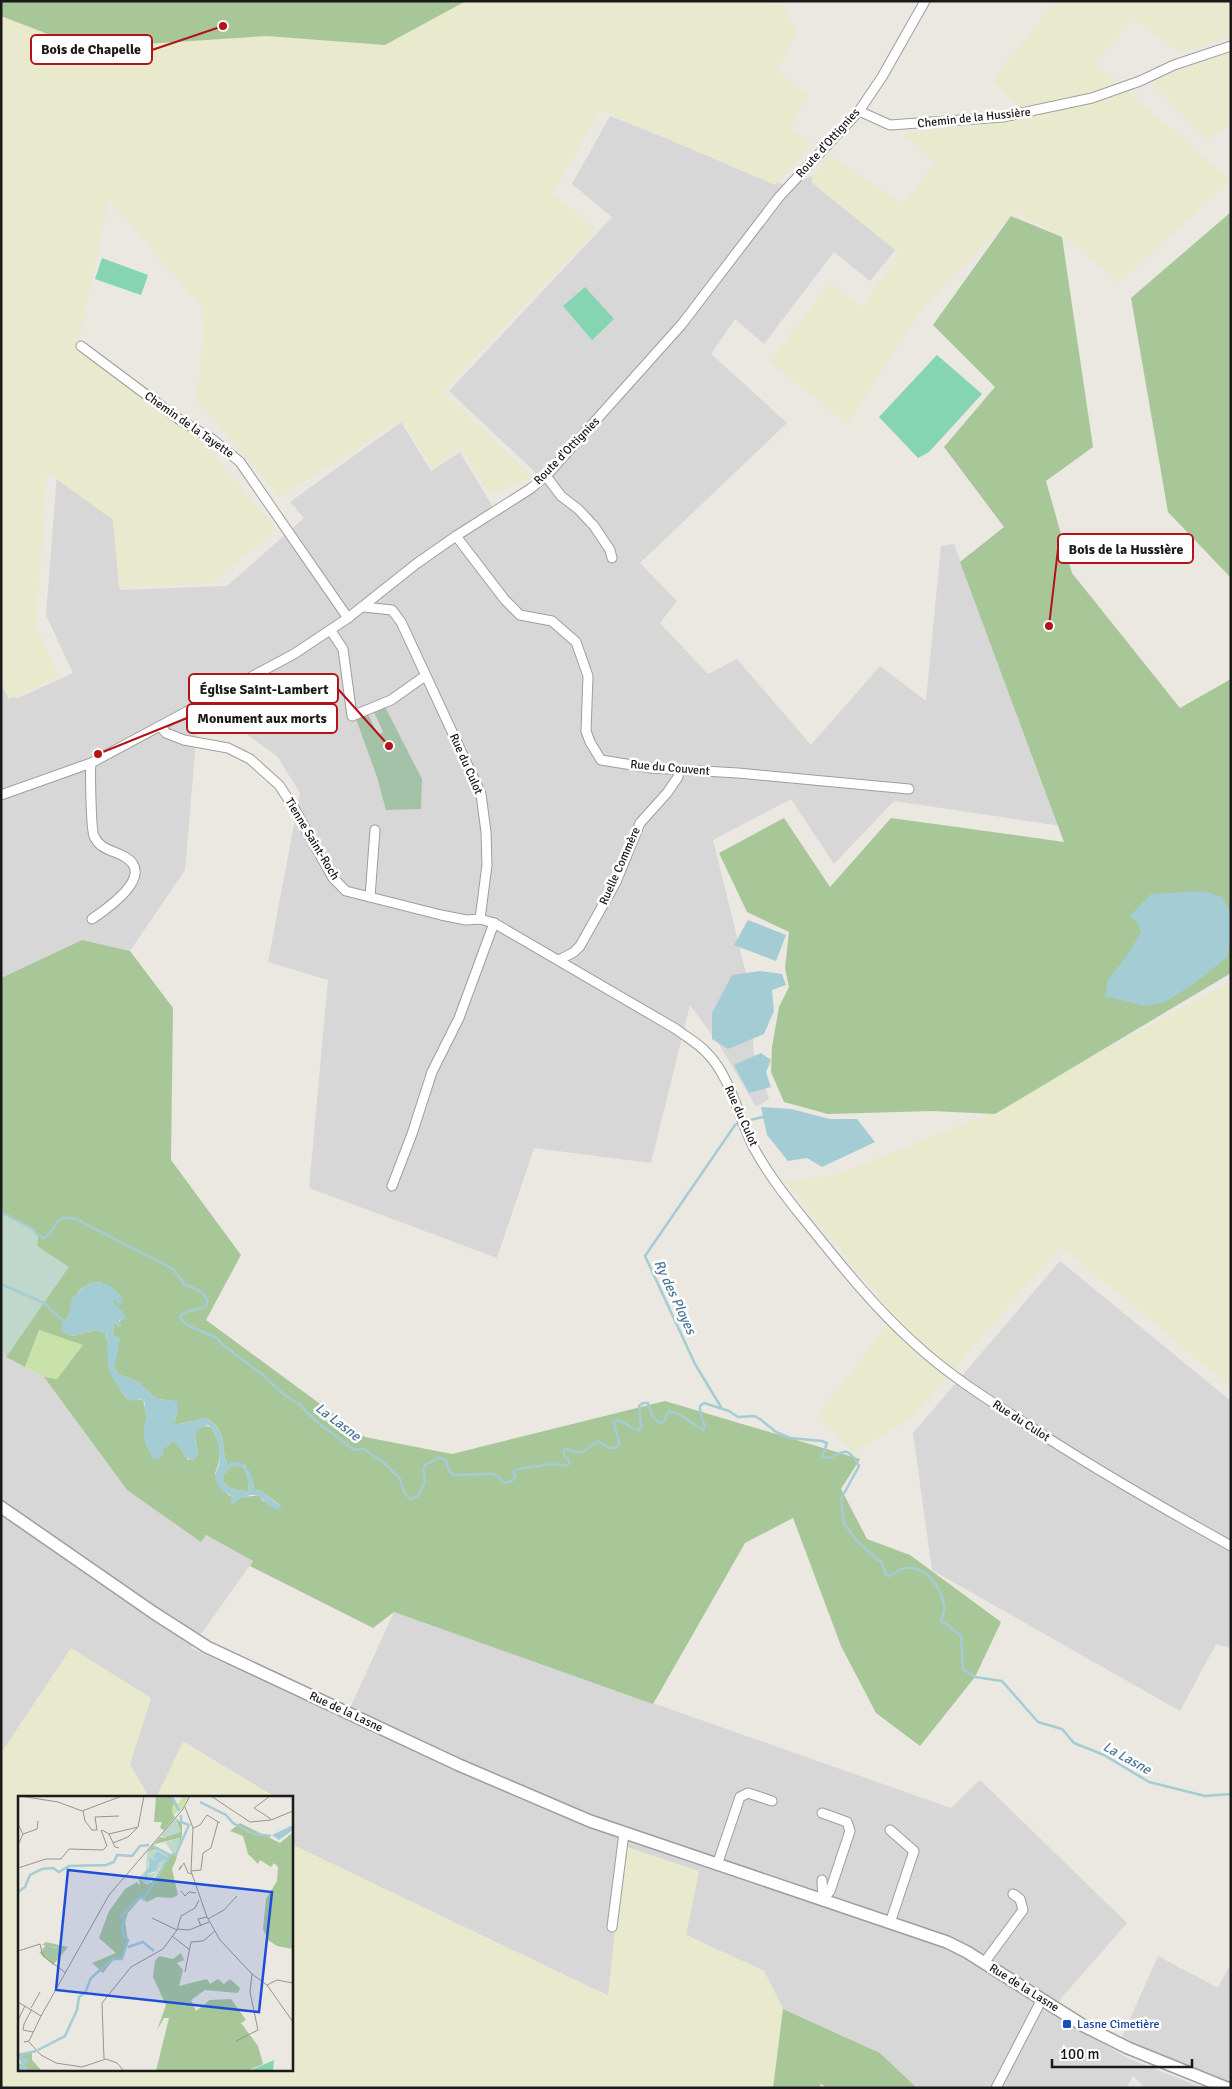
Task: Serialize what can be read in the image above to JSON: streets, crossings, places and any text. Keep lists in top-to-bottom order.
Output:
{
  "streets": {
    "street": [
      "Chemin de la Hussière",
      "Route d'Ottignies",
      "Chemin de la Tayette",
      "Rue du Culot",
      "Rue du Couvent",
      "Tienne Saint-Roch",
      "Ruelle Commère",
      "Rue de la Lasne"
    ]
  },
  "crossings": [
    ["Chemin de la Hussière", "Route d'Ottignies"],
    ["Route d'Ottignies", "Chemin de la Tayette"],
    ["Route d'Ottignies", "Rue du Culot"],
    ["Route d'Ottignies", "Rue du Couvent"],
    ["Route d'Ottignies", "Tienne Saint-Roch"],
    ["Rue du Culot", "Tienne Saint-Roch"],
    ["Rue du Culot", "Ruelle Commère"],
    ["Rue du Couvent", "Ruelle Commère"]
  ],
  "water": ["Ry des Ployes", "La Lasne"],
  "places": {
    "other": [
      "Bois de Chapelle",
      "Bois de la Hussière",
      "Église Saint-Lambert",
      "Monument aux morts"
    ],
    "transit": ["Lasne Cimetière"]
  },
  "scale_bar": "100 m"
}
